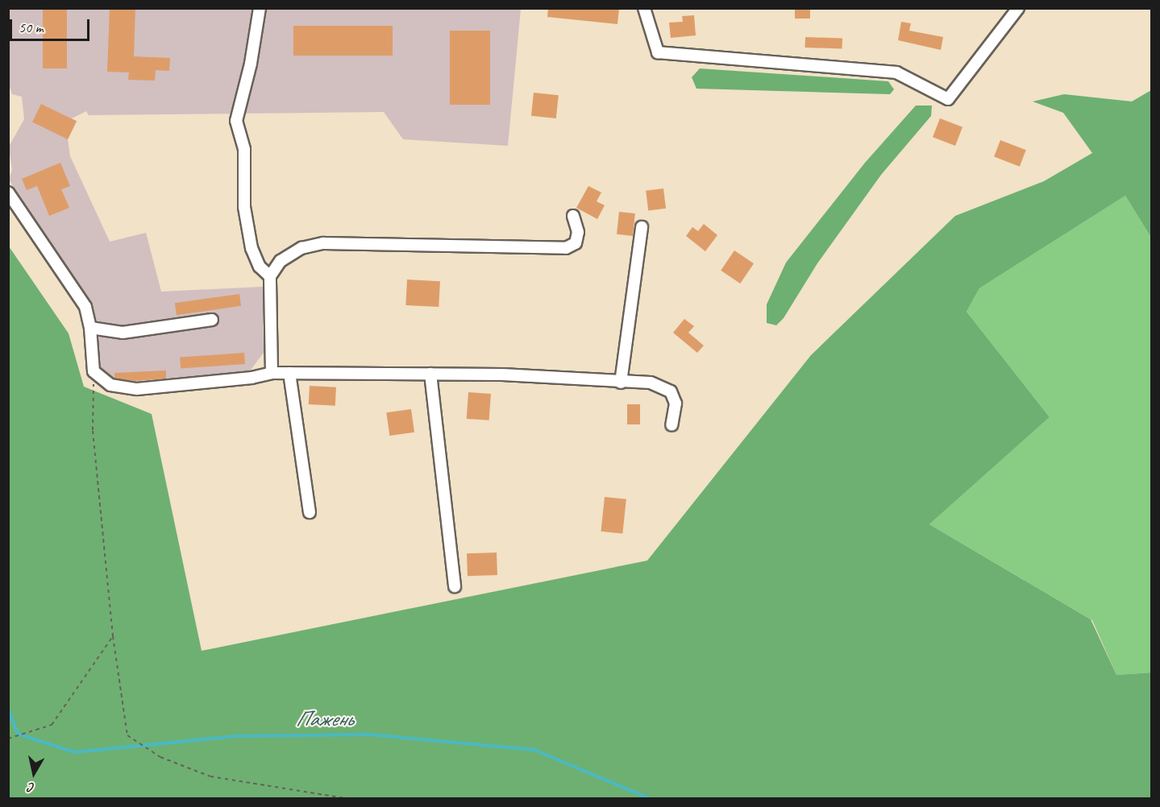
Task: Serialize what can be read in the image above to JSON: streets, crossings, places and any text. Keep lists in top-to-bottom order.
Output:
{
  "water": ["Пажень"],
  "scale_bar": "50 m",
  "north": "bottom"
}
